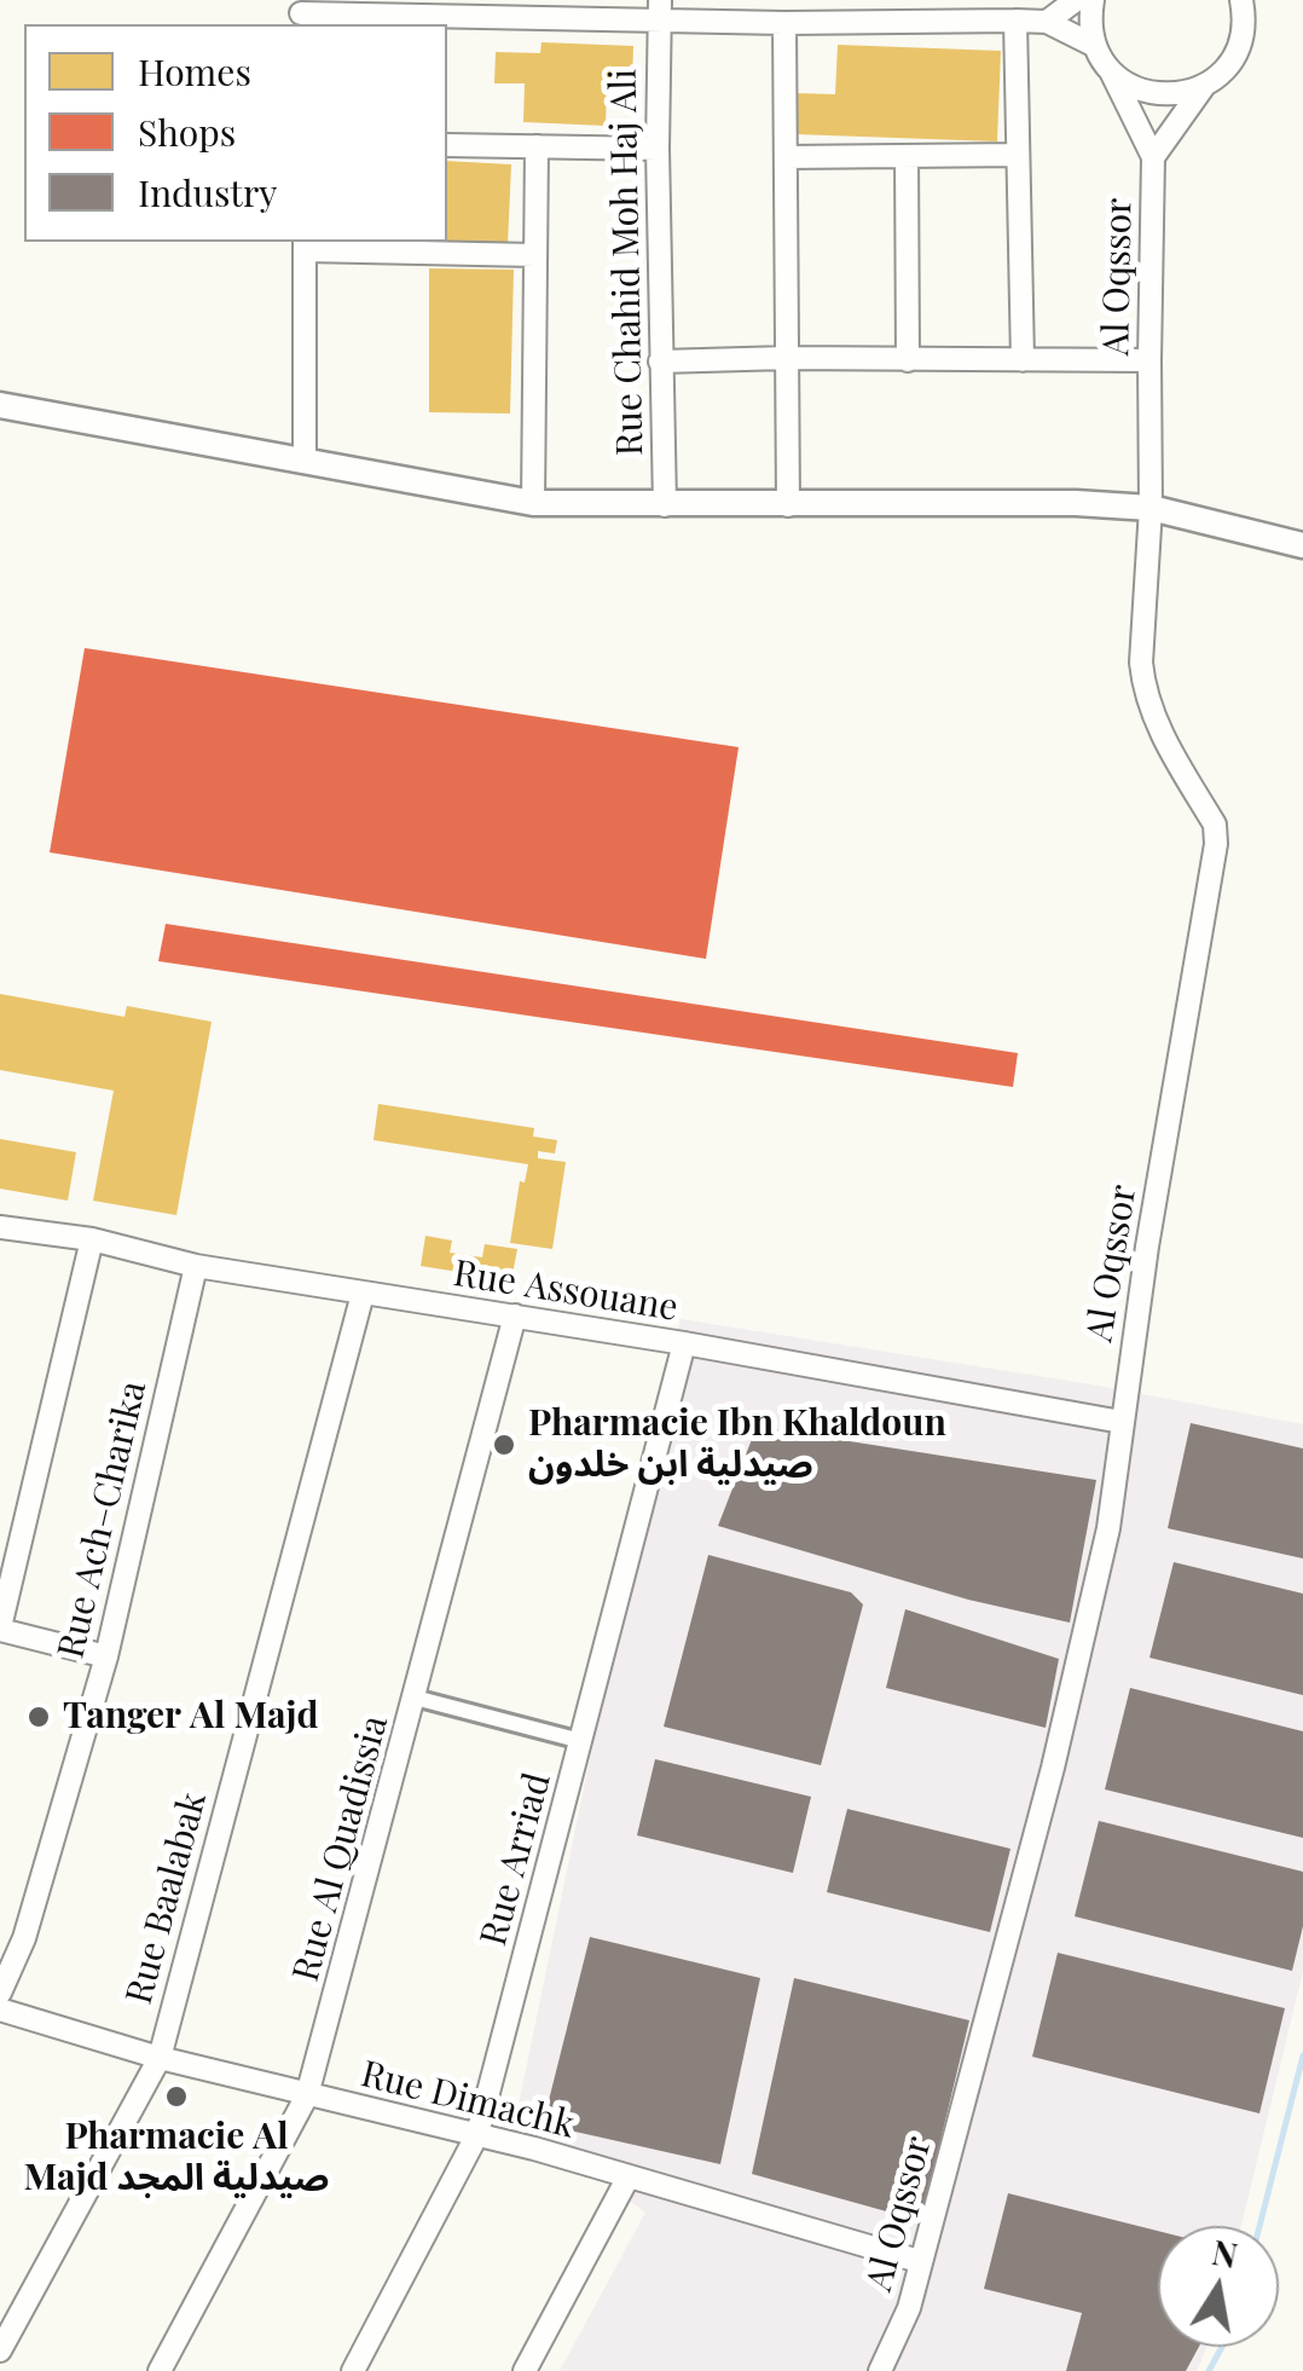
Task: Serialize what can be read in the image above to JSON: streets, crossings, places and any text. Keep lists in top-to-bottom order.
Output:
{
  "streets": {
    "street": [
      "Rue Chahid Moh Haj Ali",
      "Al Oqssor",
      "Rue Assouane",
      "Rue Ach–Charika",
      "Rue Al Quadissia",
      "Rue Arriad",
      "Rue Baalabak",
      "Rue Dimachk"
    ]
  },
  "crossings": [
    ["Al Oqssor", "Rue Assouane"],
    ["Al Oqssor", "Rue Dimachk"],
    ["Rue Assouane", "Rue Ach–Charika"],
    ["Rue Assouane", "Rue Al Quadissia"],
    ["Rue Assouane", "Rue Arriad"],
    ["Rue Assouane", "Rue Baalabak"],
    ["Rue Al Quadissia", "Rue Dimachk"],
    ["Rue Arriad", "Rue Dimachk"],
    ["Rue Baalabak", "Rue Dimachk"]
  ],
  "places": ["Pharmacie Ibn Khaldoun صيدلية ابن خلدون", "Tanger Al Majd", "Pharmacie Al Majd صيدلية المجد"],
  "legend": ["Homes", "Shops", "Industry"],
  "north": "top"
}
